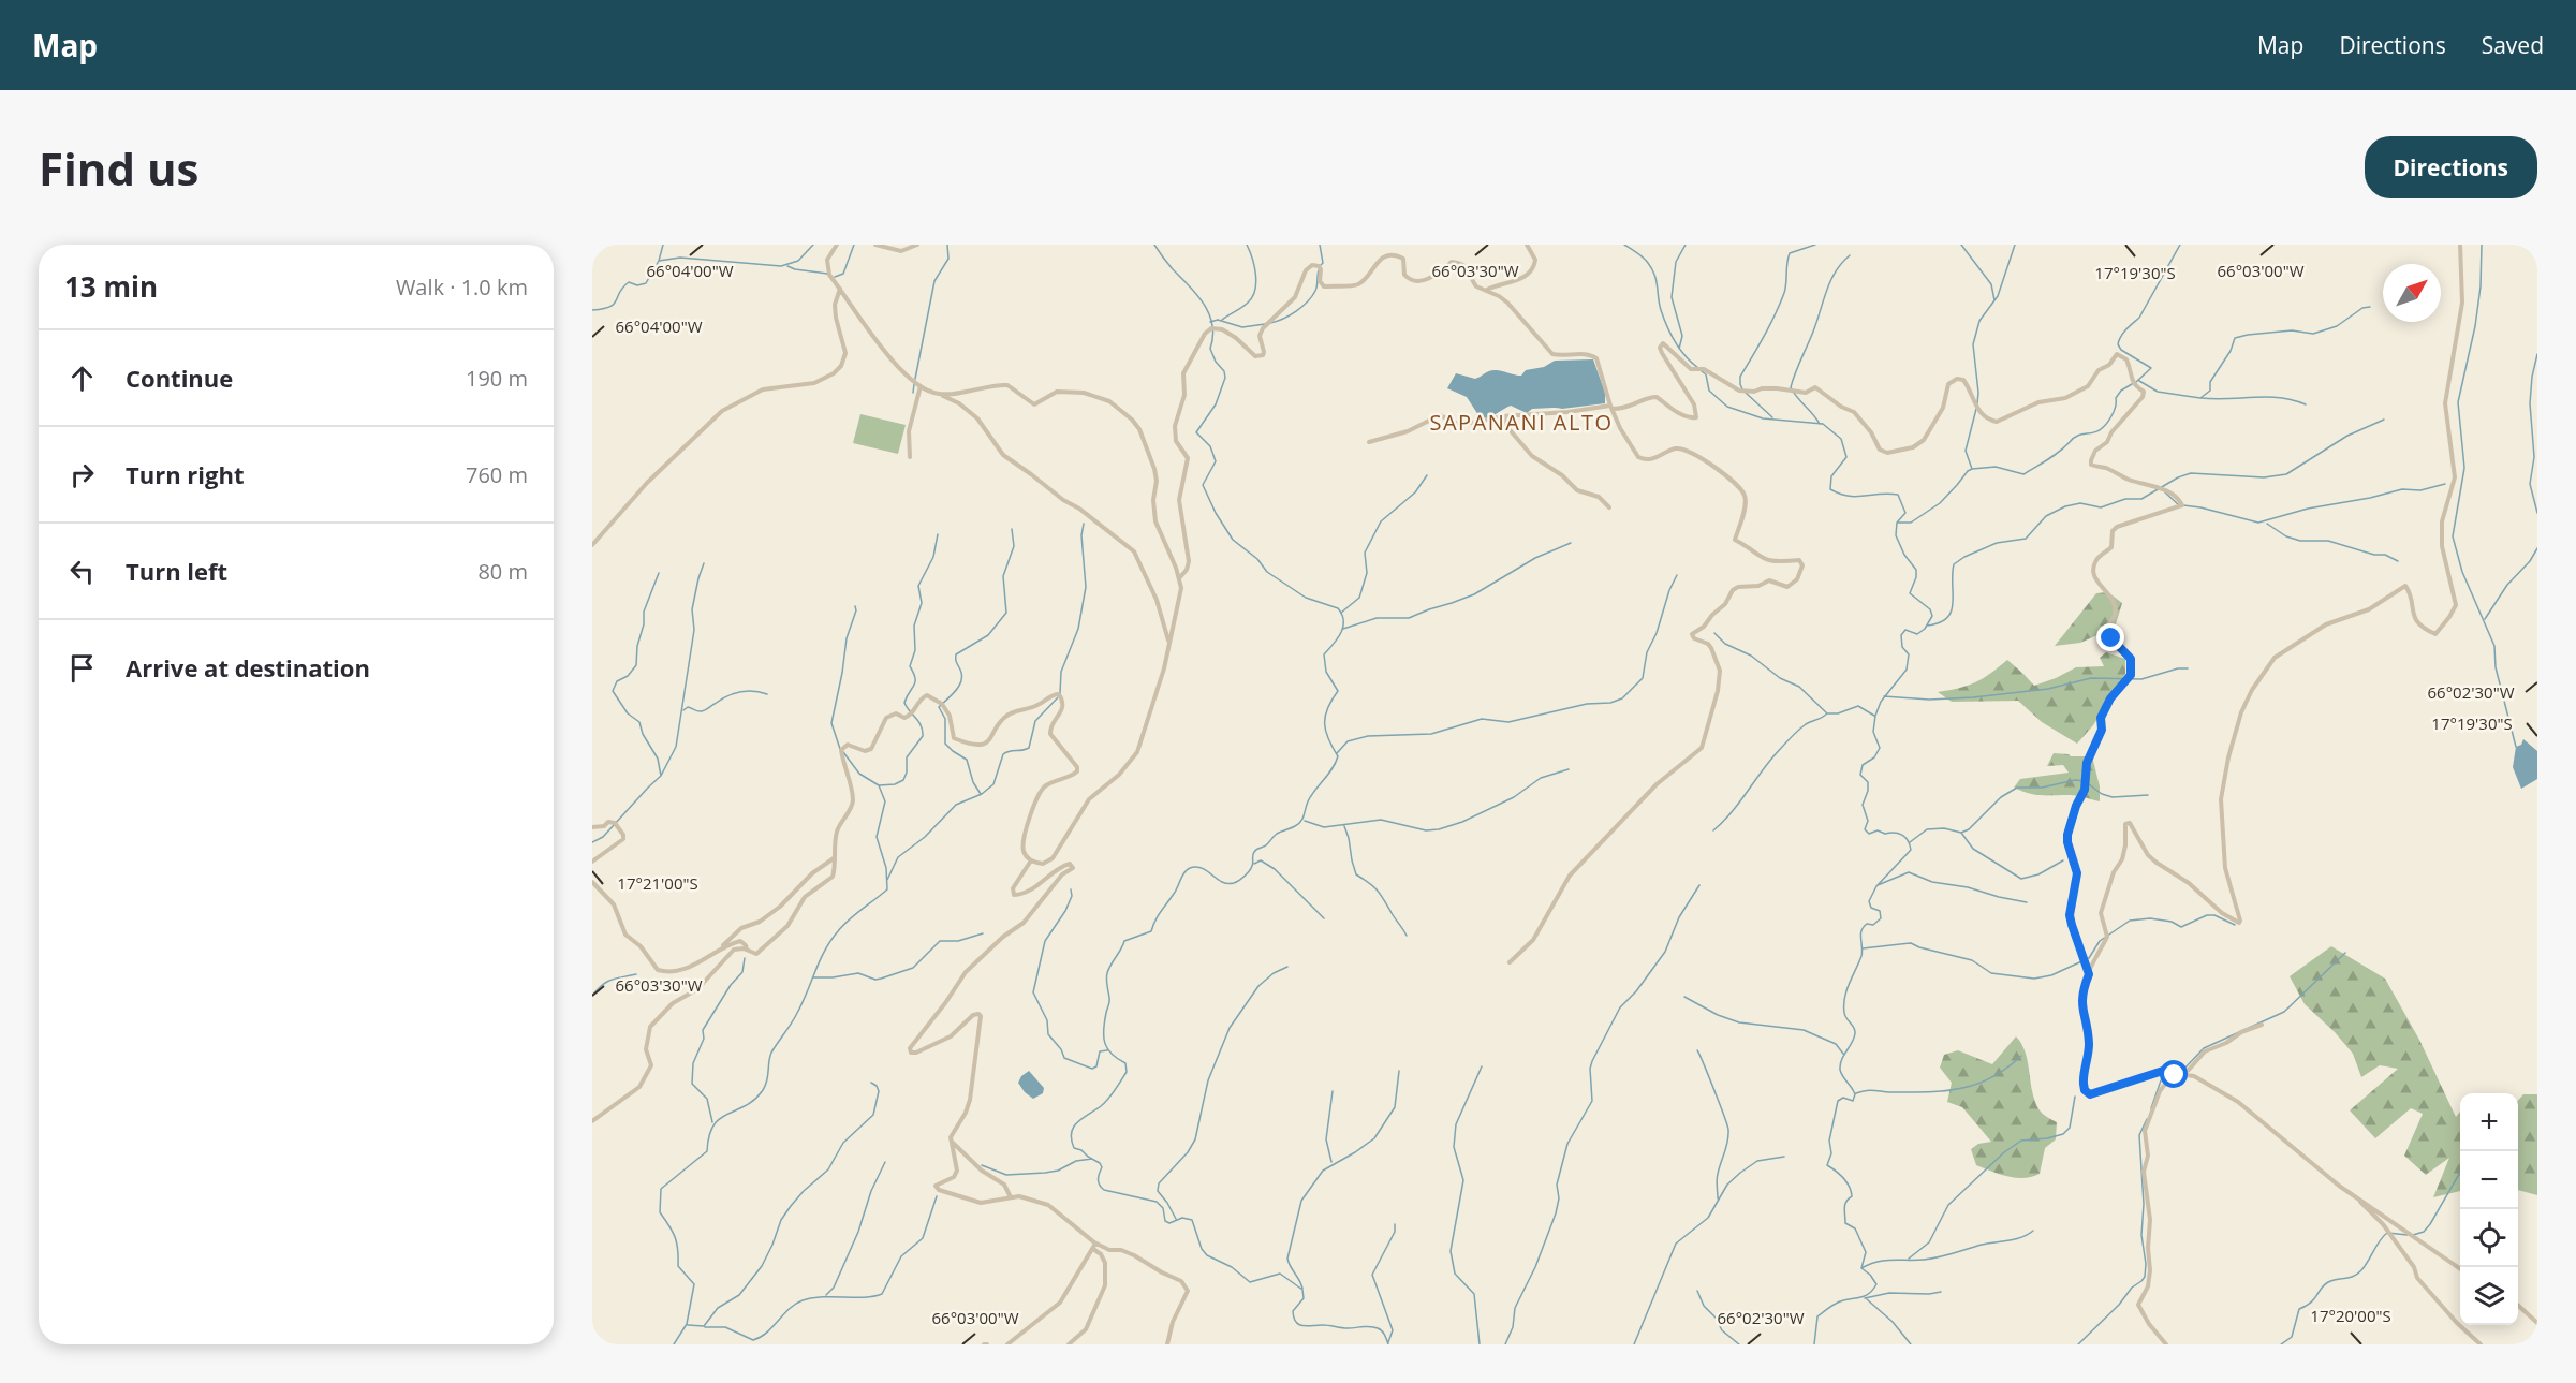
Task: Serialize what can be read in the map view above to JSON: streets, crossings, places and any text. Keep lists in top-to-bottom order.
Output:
{
  "districts": ["SAPANANI ALTO"],
  "north": "top right",
  "page": {
    "header": "Map",
    "nav": ["Map", "Directions", "Saved"],
    "buttons": "Directions",
    "title": "Find us",
    "heading": ["13 min", "Walk · 1.0 km"],
    "list": [
      ["Continue", "190 m"],
      ["Turn right", "760 m"],
      ["Turn left", "80 m"],
      "Arrive at destination"
    ],
    "map_buttons": ["+", "−"]
  },
  "coordinates": [
    "66°04'00\"W",
    "66°03'30\"W",
    "66°03'00\"W",
    "17°19'30\"S",
    "66°02'30\"W",
    "17°21'00\"S",
    "17°20'00\"S"
  ]
}
